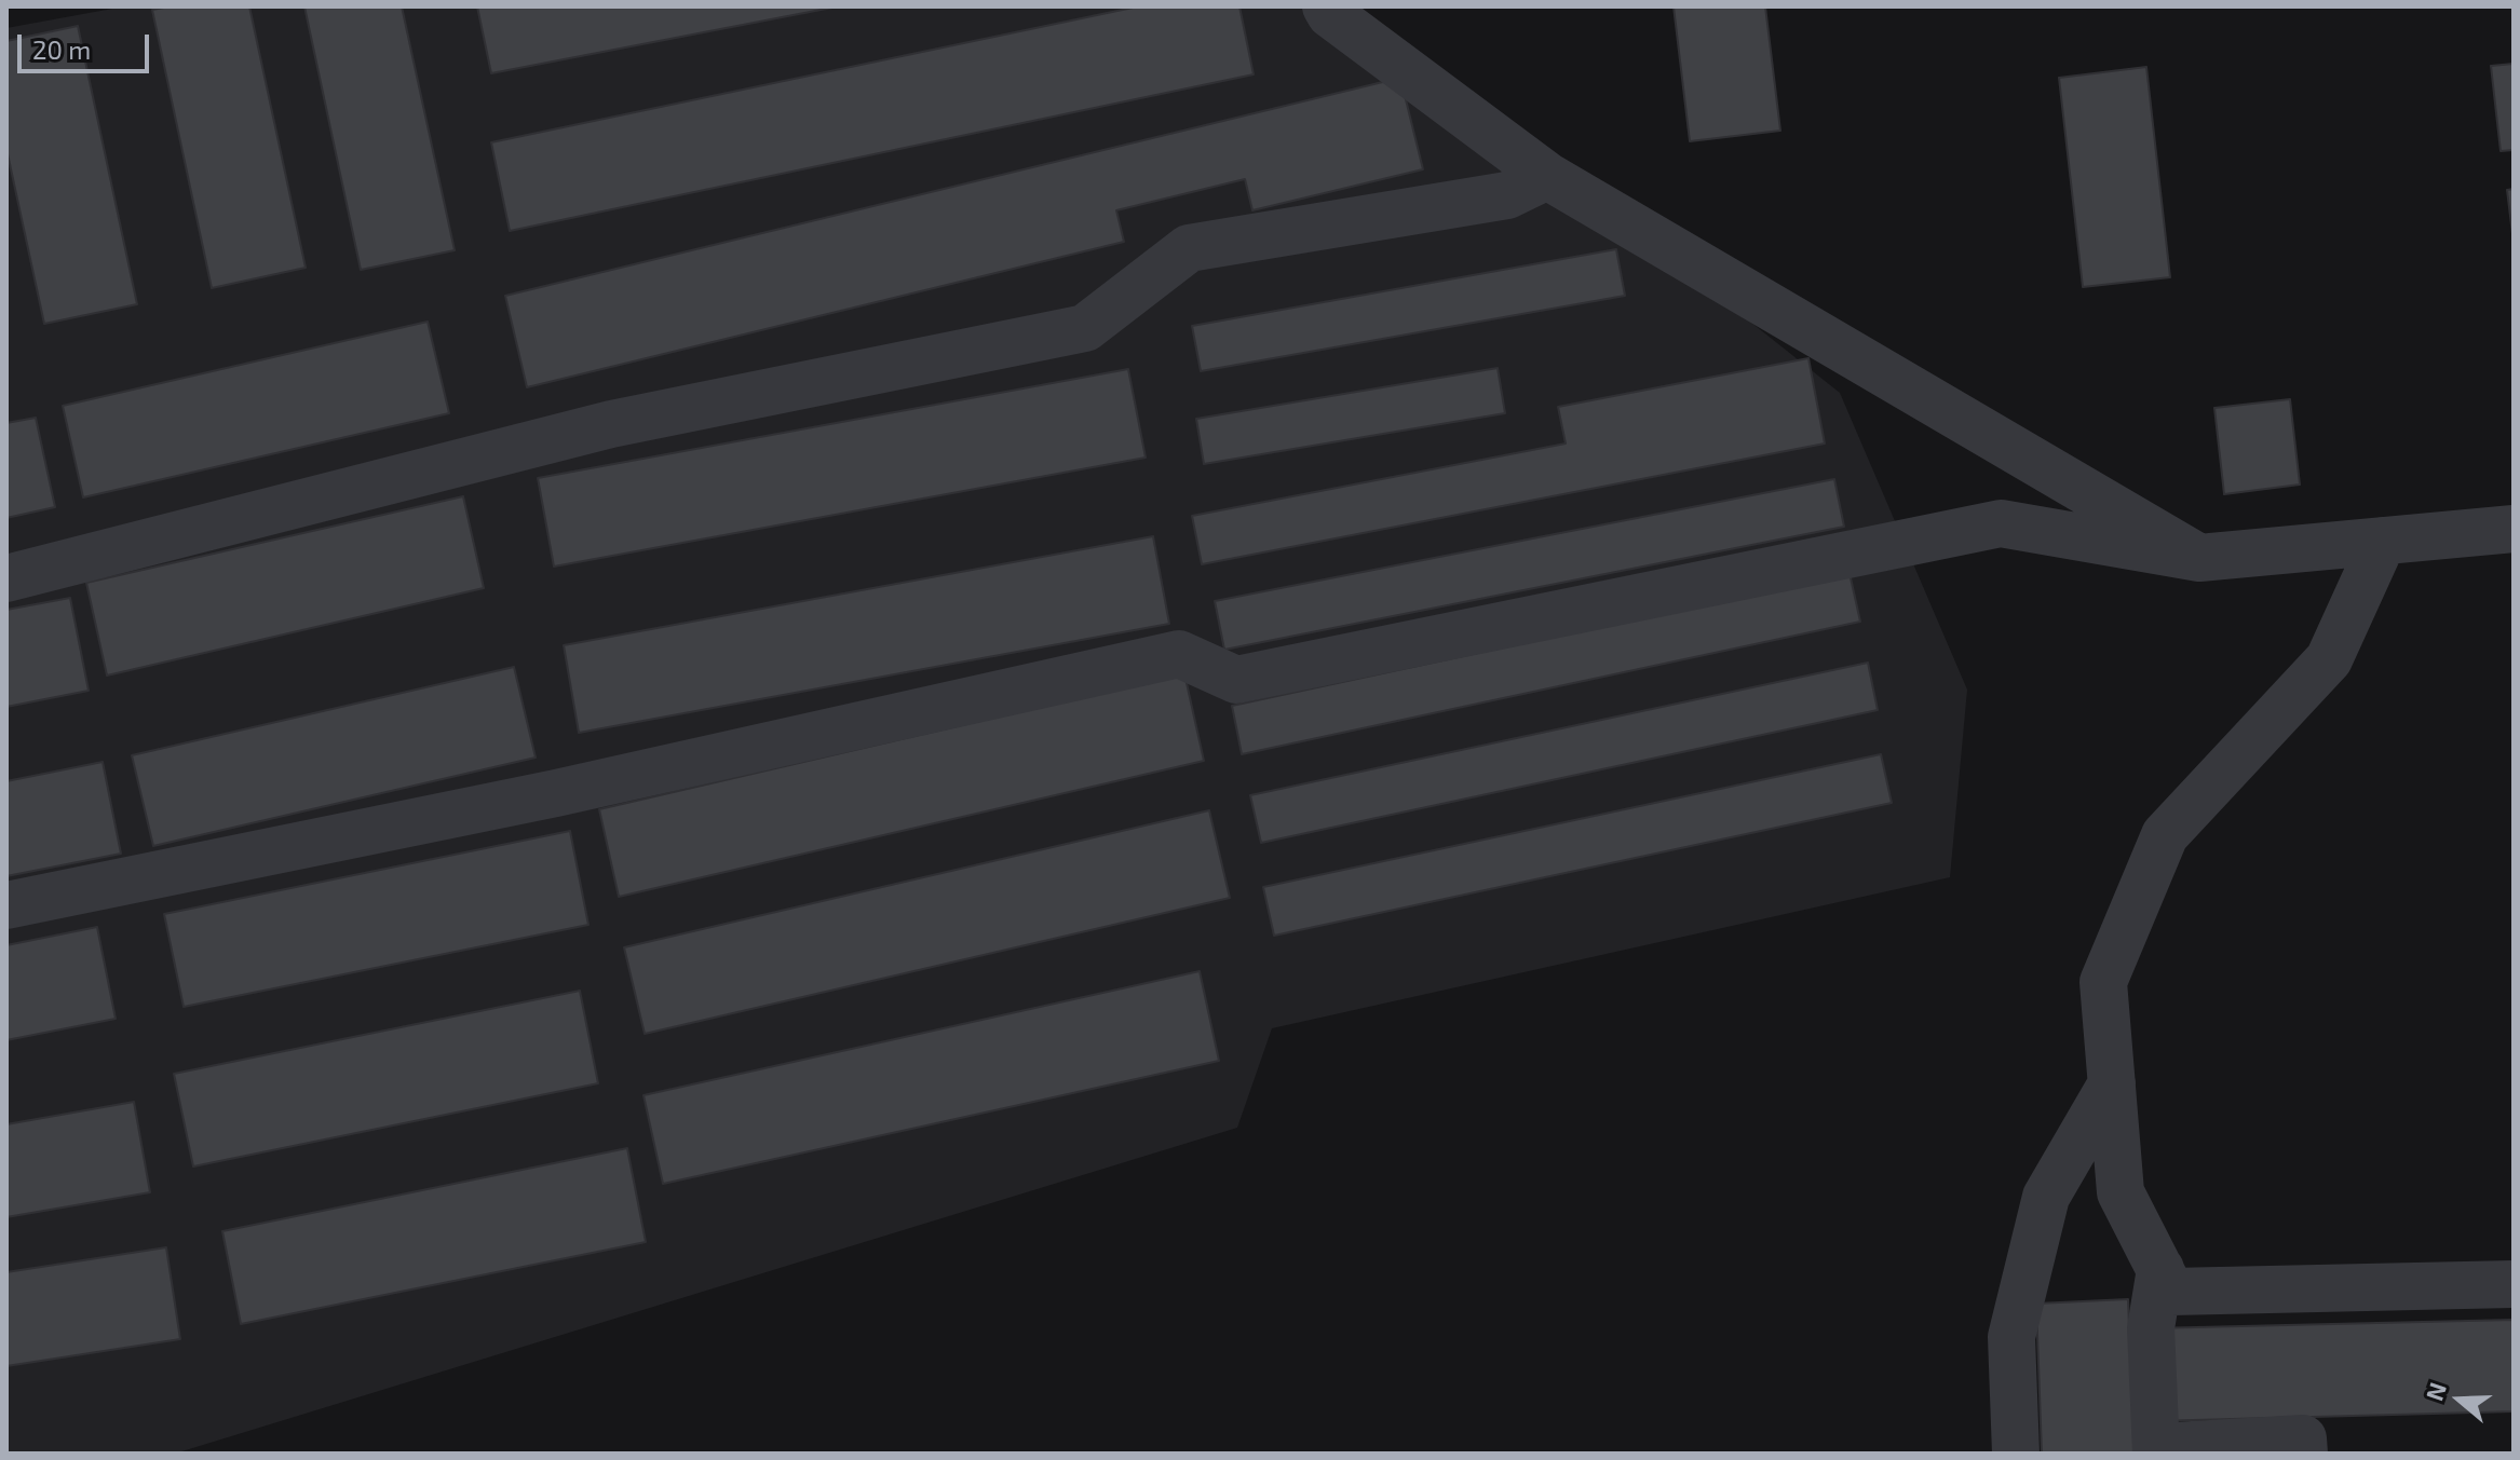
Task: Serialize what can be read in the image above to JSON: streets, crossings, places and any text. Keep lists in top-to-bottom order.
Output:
{
  "scale_bar": "20 m",
  "north": "left"
}
